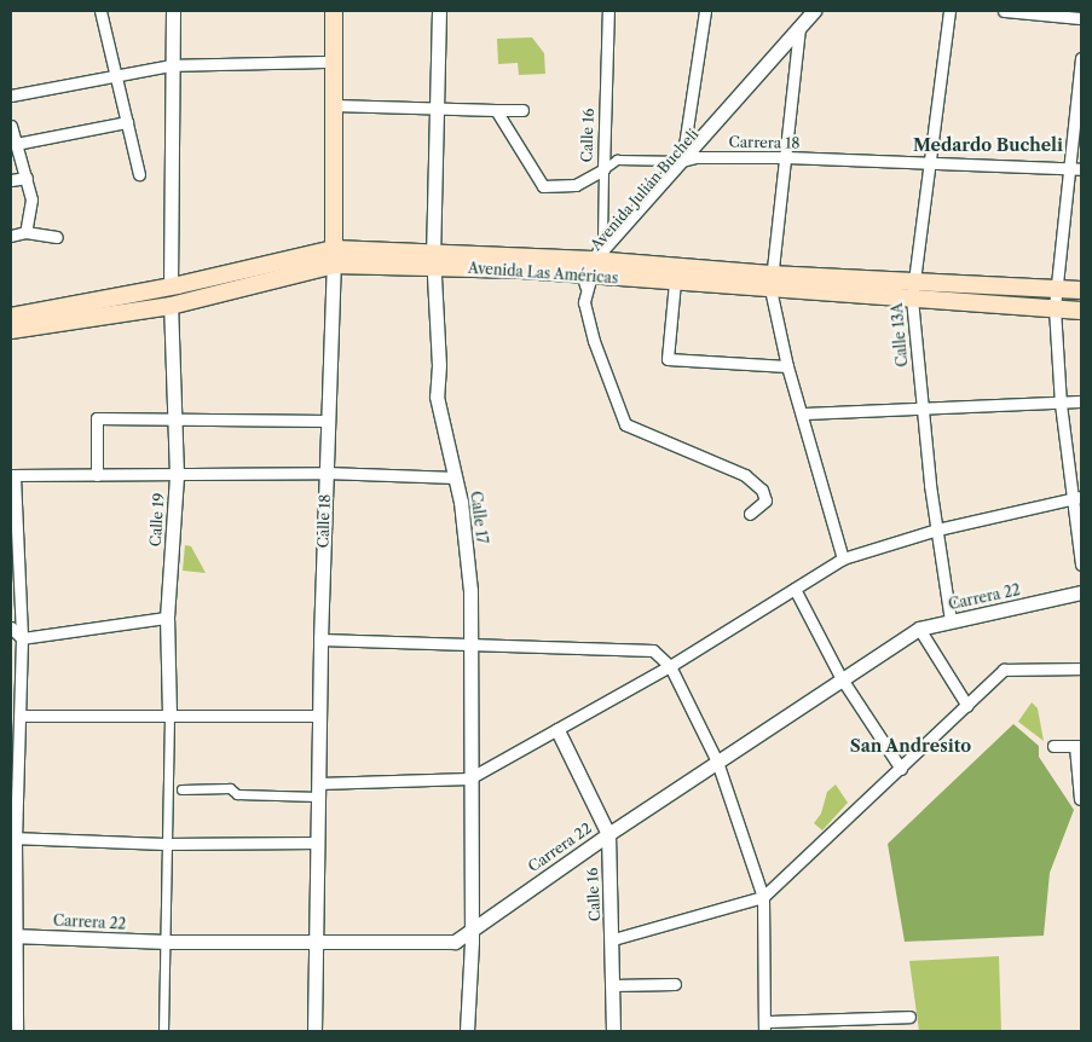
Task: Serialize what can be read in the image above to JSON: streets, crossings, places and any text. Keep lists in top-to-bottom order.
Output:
{
  "streets": {
    "main road": ["Avenida Las Américas", "Calle 18"],
    "street": [
      "Calle 16",
      "Carrera 18",
      "Avenida Julián Bucheli",
      "Calle 13A",
      "Calle 17",
      "Calle 19",
      "Carrera 22"
    ]
  },
  "crossings": [
    ["Calle 16", "Carrera 18"],
    ["Calle 16", "Avenida Julián Bucheli"],
    ["Calle 16", "Avenida Las Américas"],
    ["Calle 16", "Carrera 22"],
    ["Carrera 18", "Avenida Julián Bucheli"],
    ["Carrera 18", "Calle 13A"],
    ["Avenida Julián Bucheli", "Avenida Las Américas"],
    ["Avenida Las Américas", "Calle 13A"],
    ["Avenida Las Américas", "Calle 17"],
    ["Avenida Las Américas", "Calle 19"],
    ["Avenida Las Américas", "Calle 18"],
    ["Calle 13A", "Carrera 22"],
    ["Calle 17", "Carrera 22"],
    ["Calle 19", "Carrera 22"],
    ["Calle 18", "Carrera 22"]
  ],
  "districts": ["Medardo Bucheli", "San Andresito"]
}
